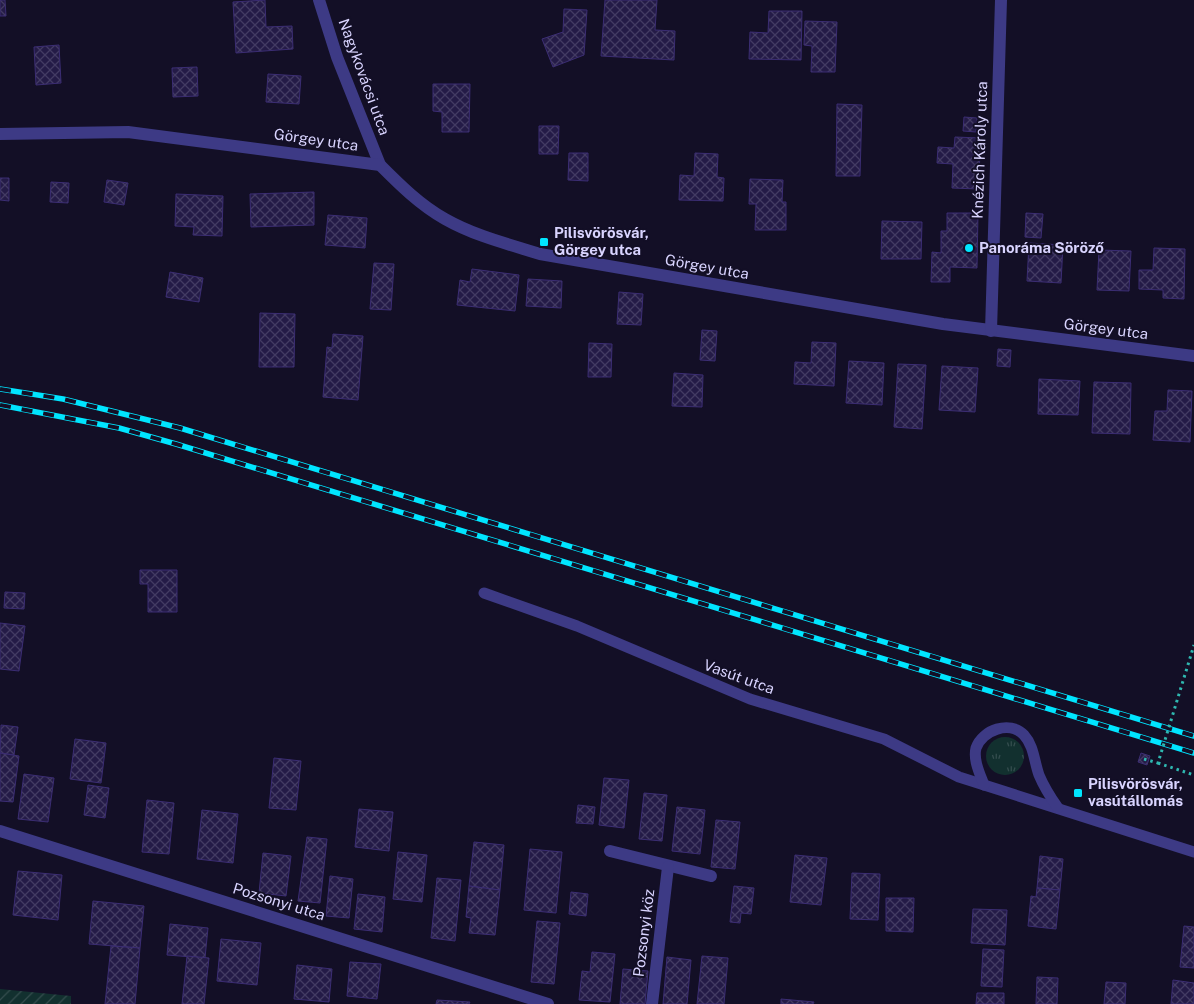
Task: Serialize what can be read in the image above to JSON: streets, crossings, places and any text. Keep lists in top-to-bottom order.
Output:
{
  "streets": {
    "street": [
      "Nagykovácsi utca",
      "Görgey utca",
      "Knézich Károly utca",
      "Pozsonyi utca",
      "Pozsonyi köz"
    ],
    "lane": ["Vasút utca"]
  },
  "crossings": [
    ["Nagykovácsi utca", "Görgey utca"],
    ["Görgey utca", "Knézich Károly utca"]
  ],
  "places": {
    "transit": ["Pilisvörösvár, Görgey utca", "Pilisvörösvár, vasútállomás"],
    "other": ["Panoráma Söröző"]
  }
}
